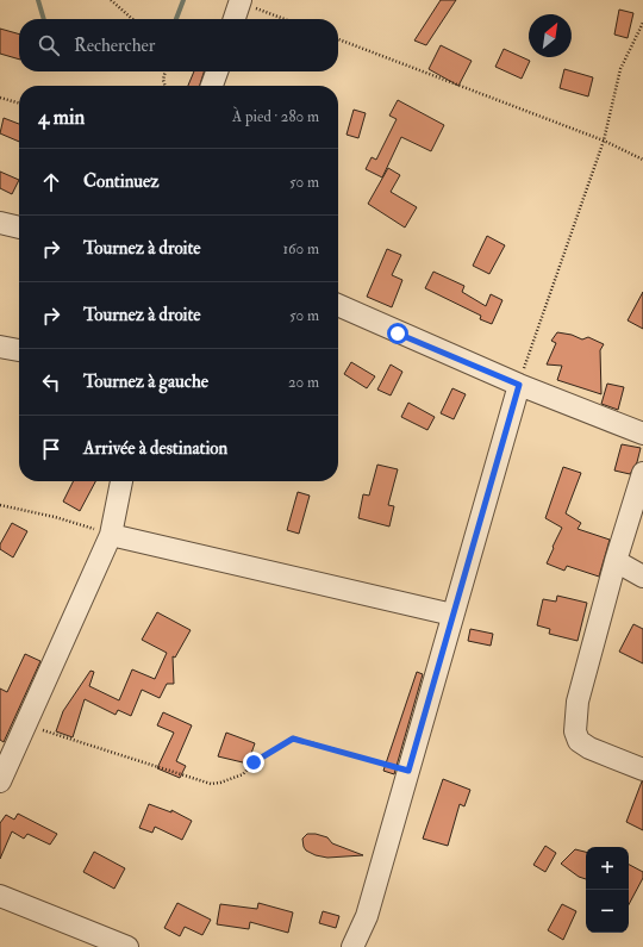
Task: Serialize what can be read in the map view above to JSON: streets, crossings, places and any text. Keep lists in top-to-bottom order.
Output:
{
  "north": "top right",
  "page": {
    "search": "Rechercher",
    "heading": ["4 min", "À pied · 280 m"],
    "list": [
      ["Continuez", "50 m"],
      ["Tournez à droite", "160 m"],
      ["Tournez à droite", "50 m"],
      ["Tournez à gauche", "20 m"],
      "Arrivée à destination"
    ],
    "map_buttons": ["+", "−"]
  }
}
